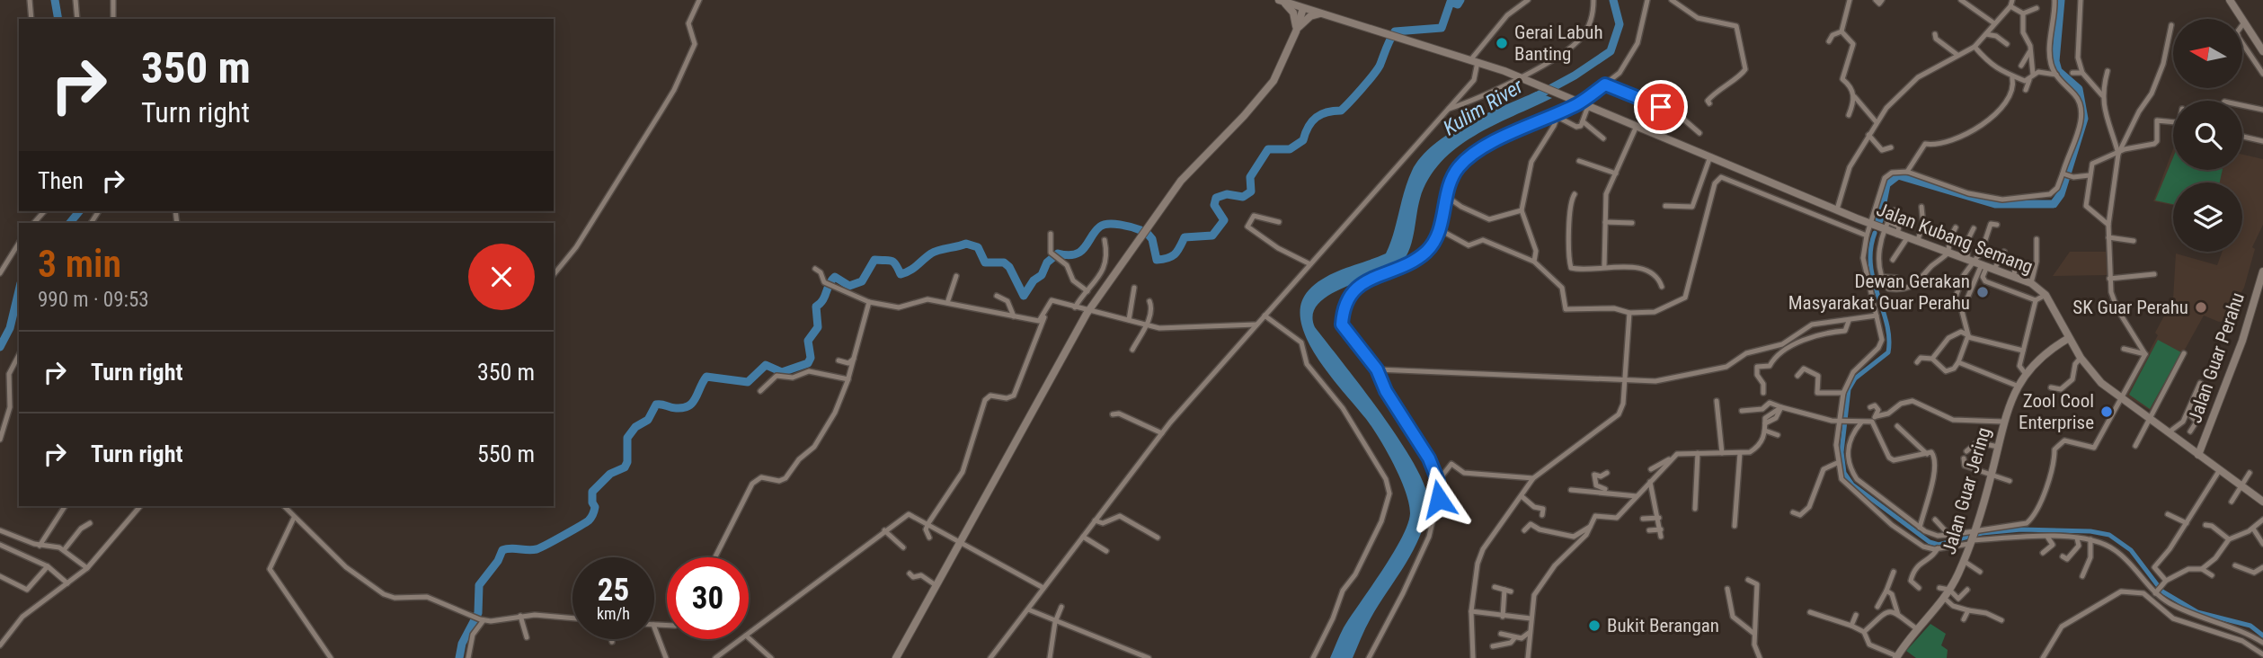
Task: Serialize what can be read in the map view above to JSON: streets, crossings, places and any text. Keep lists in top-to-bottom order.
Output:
{
  "streets": {
    "street": ["Jalan Kubang Semang", "Jalan Guar Perahu", "Jalan Guar Jering"]
  },
  "crossings": [
    ["Jalan Kubang Semang", "Jalan Guar Perahu"],
    ["Jalan Kubang Semang", "Jalan Guar Jering"]
  ],
  "water": ["Kulim River"],
  "places": [
    "Gerai Labuh Banting",
    "Dewan Gerakan Masyarakat Guar Perahu",
    "SK Guar Perahu",
    "Zool Cool Enterprise",
    "Bukit Berangan"
  ],
  "north": "left",
  "page": {
    "turn": ["350 m", "Turn right"],
    "then": "Then",
    "heading": ["3 min", "990 m · 09:53"],
    "list": [
      {
        "name": "Turn right",
        "value": "350 m"
      },
      {
        "name": "Turn right",
        "value": "550 m"
      }
    ],
    "speed": "25 km/h",
    "limit": "30"
  }
}
